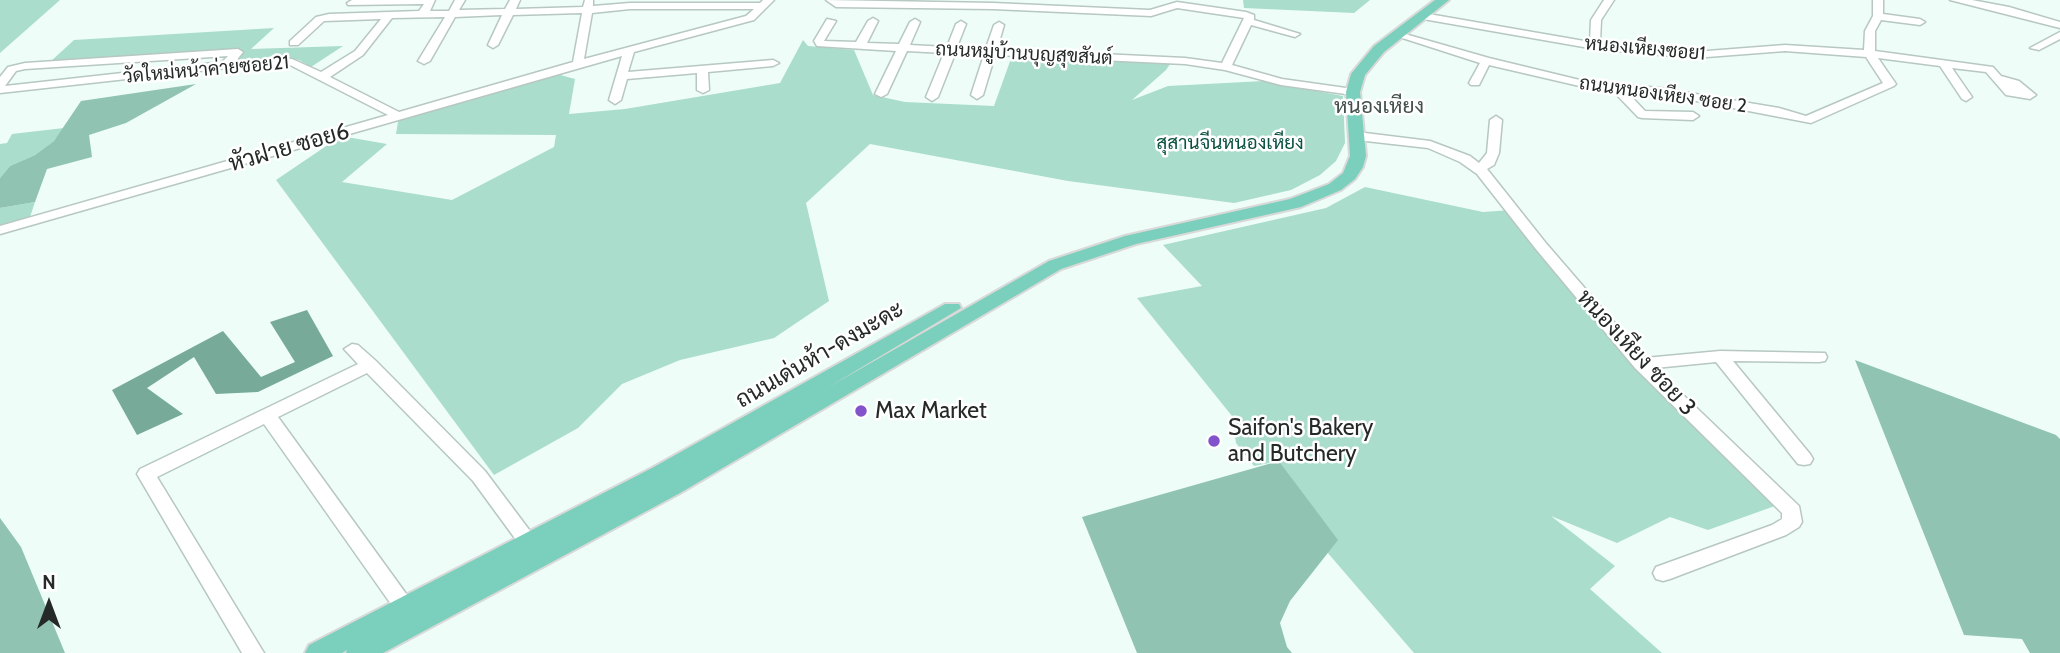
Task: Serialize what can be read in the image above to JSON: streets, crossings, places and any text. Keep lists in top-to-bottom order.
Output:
{
  "streets": {
    "main road": ["ถนนเด่นห้า-ดงมะดะ"],
    "street": [
      "หนองเหียงซอย1",
      "ถนนหมู่บ้านบุญสุขสันต์",
      "วัดใหม่หน้าค่ายซอย21",
      "ถนนหนองเหียง ซอย 2",
      "หัวฝาย ซอย6",
      "หนองเหียง ซอย 3"
    ]
  },
  "crossings": [
    ["หนองเหียงซอย1", "ถนนหนองเหียง ซอย 2"],
    ["ถนนหมู่บ้านบุญสุขสันต์", "ถนนเด่นห้า-ดงมะดะ"],
    ["วัดใหม่หน้าค่ายซอย21", "หัวฝาย ซอย6"],
    ["หนองเหียง ซอย 3", "ถนนเด่นห้า-ดงมะดะ"]
  ],
  "districts": ["หนองเหียง"],
  "parks": ["สุสานจีนหนองเหียง"],
  "places": ["Max Market", "Saifon's Bakery and Butchery"],
  "north": "top"
}
